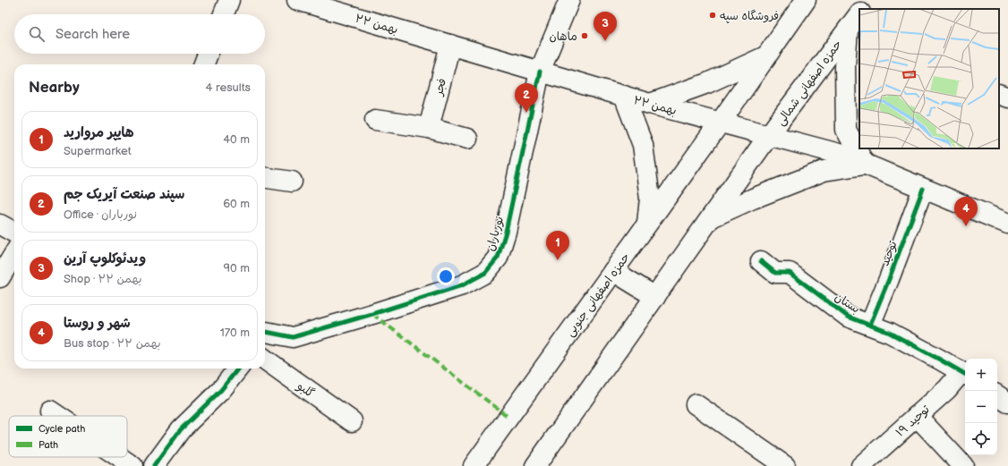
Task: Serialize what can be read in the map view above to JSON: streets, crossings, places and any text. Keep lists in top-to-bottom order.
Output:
{
  "streets": {
    "main road": [
      "۲۲ بهمن",
      "حمزه اصفهانی شمالی",
      "فجر",
      "نورباران",
      "توحید",
      "حمزه اصفهانی جنوبی",
      "بستان",
      "گلبو",
      "توحید ۱۹"
    ]
  },
  "crossings": [
    ["۲۲ بهمن", "حمزه اصفهانی شمالی"],
    ["۲۲ بهمن", "فجر"],
    ["۲۲ بهمن", "نورباران"],
    ["۲۲ بهمن", "توحید"],
    ["۲۲ بهمن", "حمزه اصفهانی جنوبی"],
    ["توحید", "بستان"],
    ["بستان", "توحید ۱۹"]
  ],
  "places": ["فروشگاه سپه", "ماهان"],
  "legend": ["Cycle path", "Path"],
  "page": {
    "pins": [
      "3",
      "2",
      "4",
      "1"
    ],
    "search": "Search here",
    "heading": ["Nearby", "4 results"],
    "list": [
      {
        "mark": "1",
        "name": "هایپر مروارید",
        "note": "Supermarket",
        "value": "40 m"
      },
      {
        "mark": "2",
        "name": "سپند صنعت آیریک جم",
        "note": "Office · نورباران",
        "value": "60 m"
      },
      {
        "mark": "3",
        "name": "ویدئوکلوپ آرین",
        "note": "Shop · ۲۲ بهمن",
        "value": "90 m"
      },
      {
        "mark": "4",
        "name": "شهر و روستا",
        "note": "Bus stop · ۲۲ بهمن",
        "value": "170 m"
      }
    ],
    "map_buttons": ["+", "−"]
  }
}
